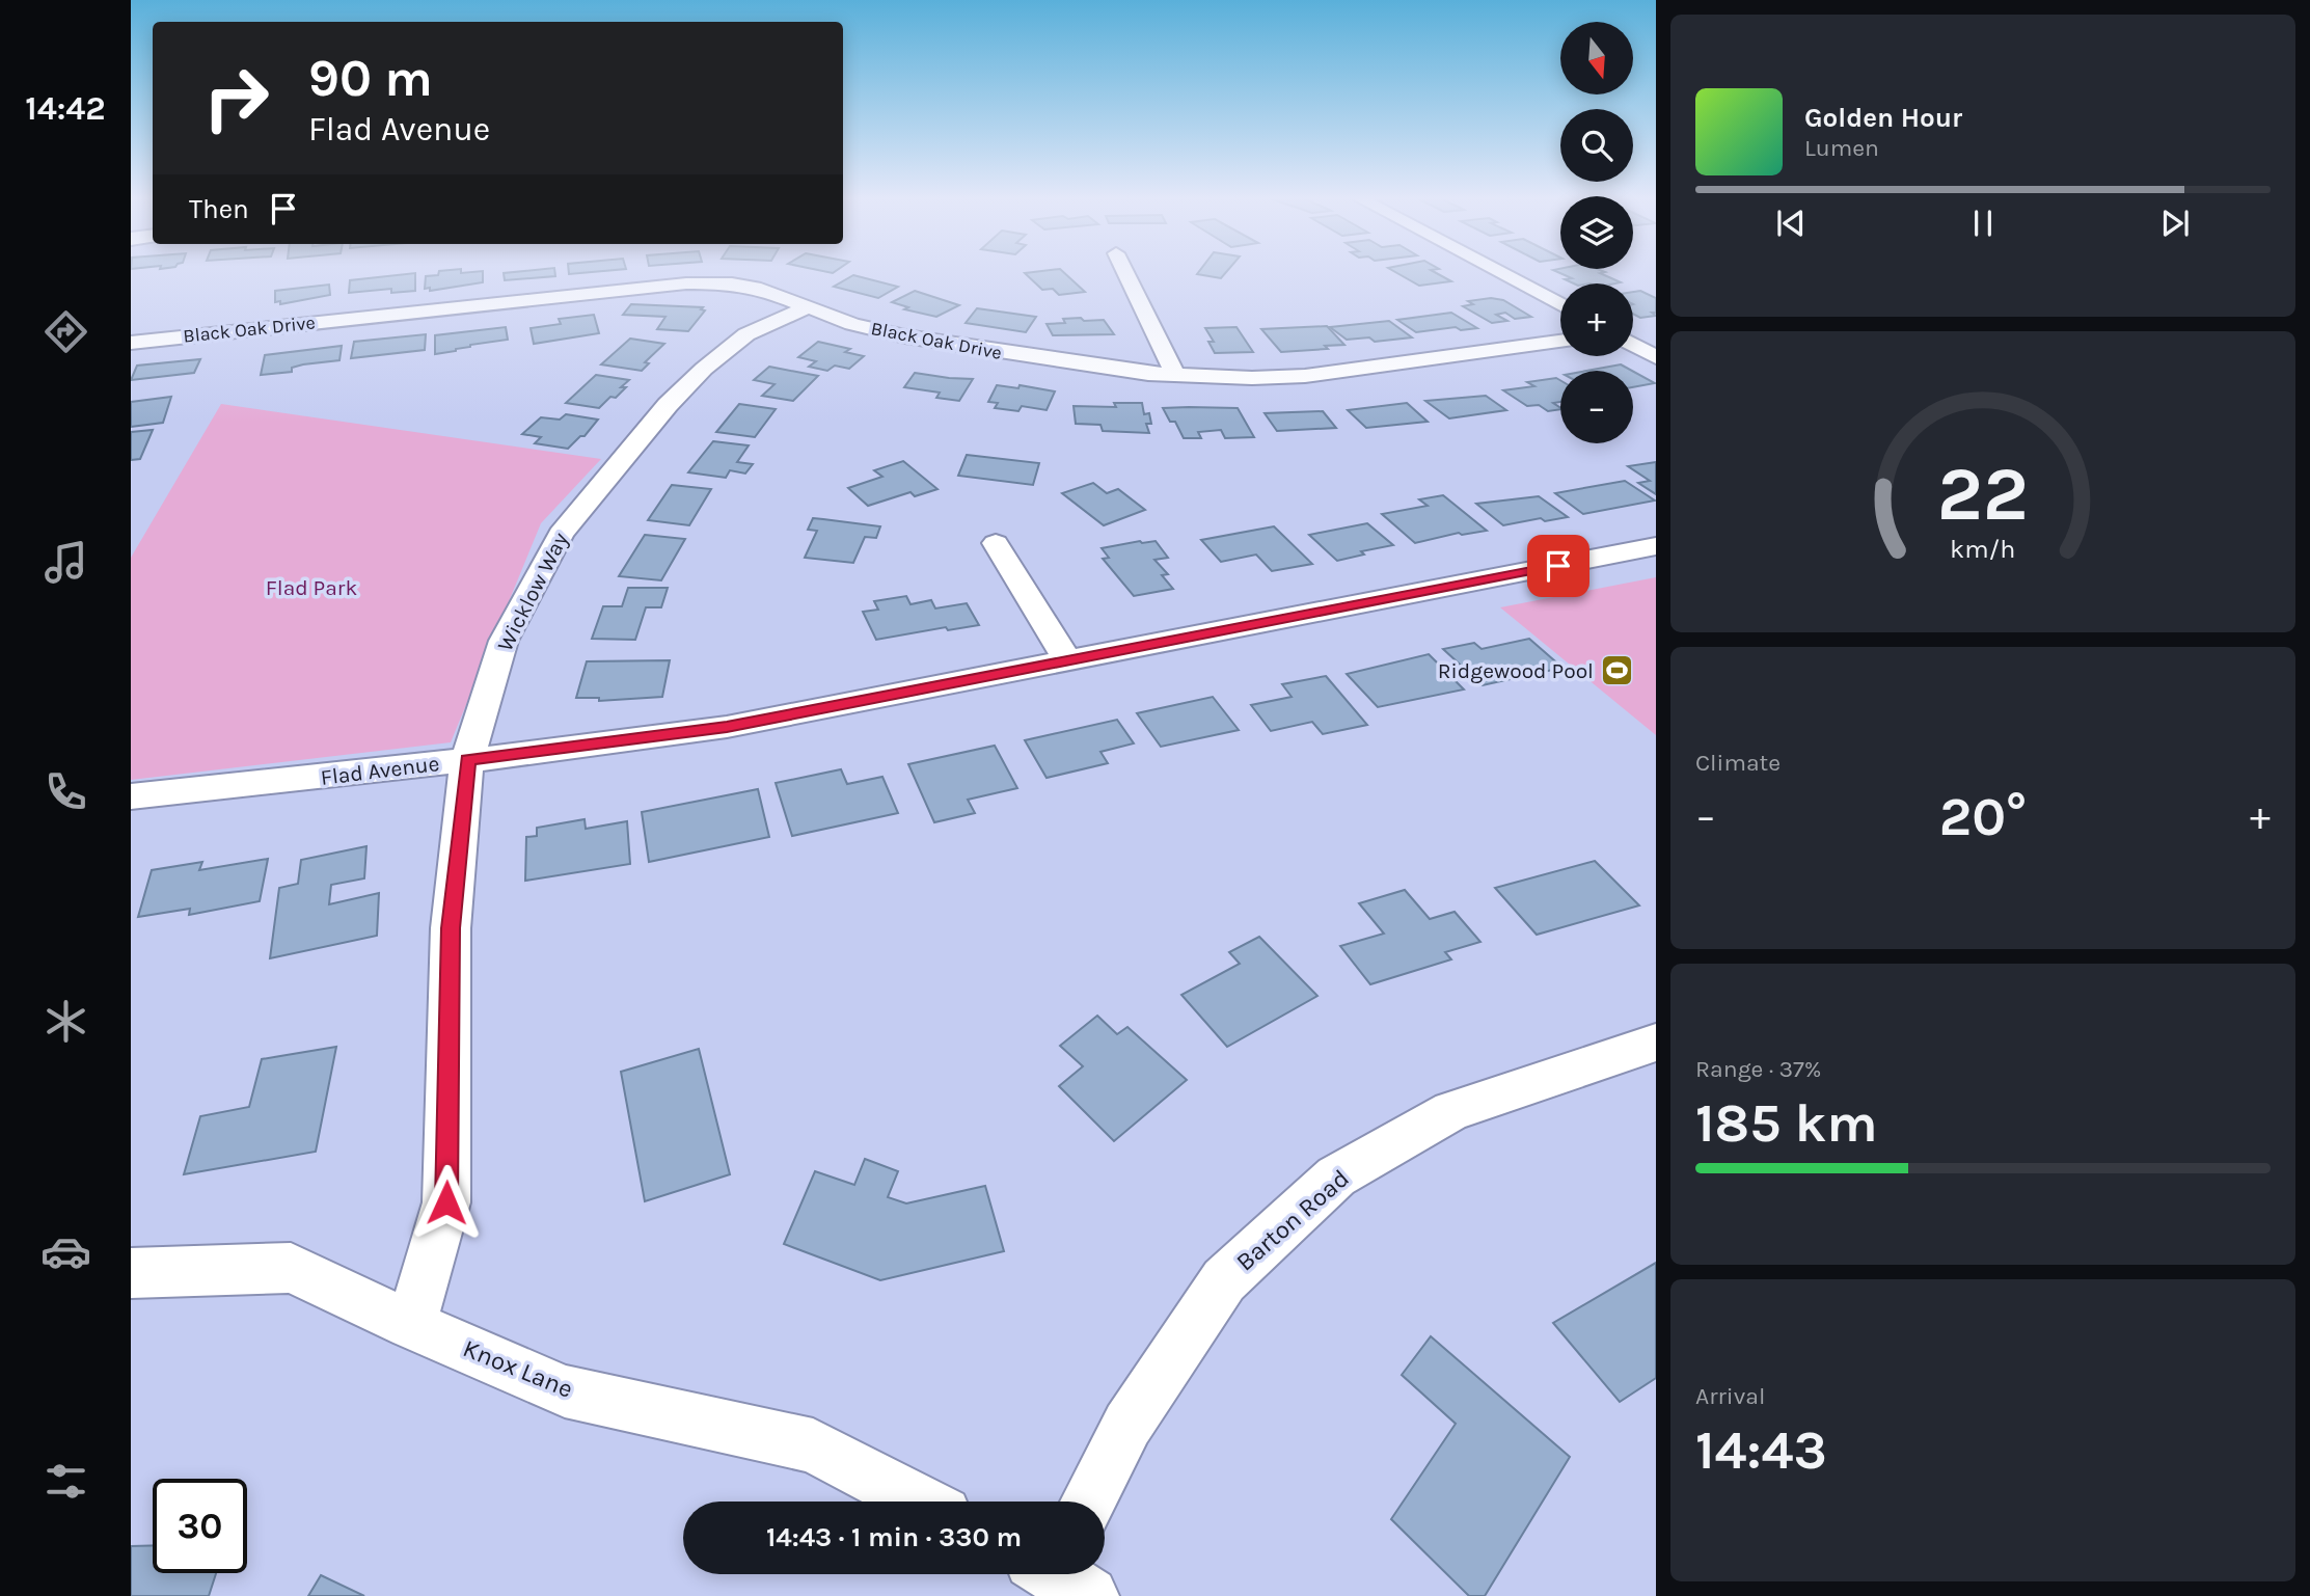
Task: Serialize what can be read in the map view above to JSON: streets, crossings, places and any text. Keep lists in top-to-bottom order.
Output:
{
  "streets": {
    "street": [
      "Black Oak Drive",
      "Wicklow Way",
      "Flad Avenue",
      "Barton Road",
      "Knox Lane"
    ]
  },
  "crossings": [
    ["Black Oak Drive", "Wicklow Way"],
    ["Wicklow Way", "Flad Avenue"],
    ["Wicklow Way", "Knox Lane"]
  ],
  "parks": ["Flad Park"],
  "places": {
    "sports": ["Ridgewood Pool"]
  },
  "north": "bottom",
  "page": {
    "tabs": "14:42",
    "map_buttons": ["+", "−"],
    "turn": ["90 m", "Flad Avenue"],
    "song": ["Golden Hour", "Lumen"],
    "then": "Then",
    "tile": [
      "Climate",
      ["Range · 37%", "185 km"],
      ["Arrival", "14:43"]
    ],
    "heat": ["−", "20°", "+"],
    "limit": "30",
    "trip": "14:43 · 1 min · 330 m",
    "gauge": ["22", "km/h"]
  }
}
